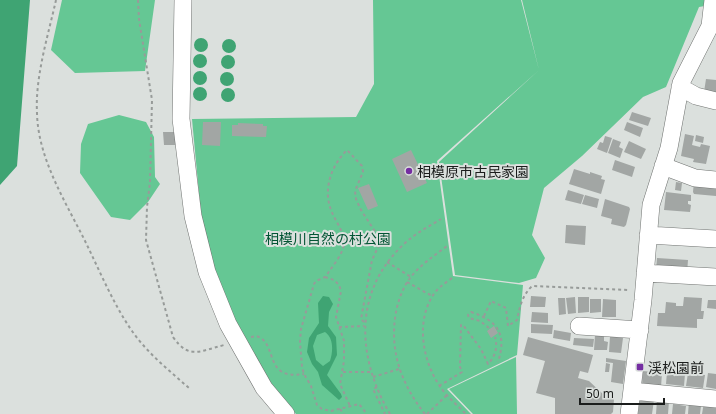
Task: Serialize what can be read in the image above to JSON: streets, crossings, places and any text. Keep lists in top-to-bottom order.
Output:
{
  "parks": ["相模川自然の村公園"],
  "places": {
    "other": ["相模原市古民家園"],
    "transit": ["渓松園前"]
  },
  "scale_bar": "50 m"
}
